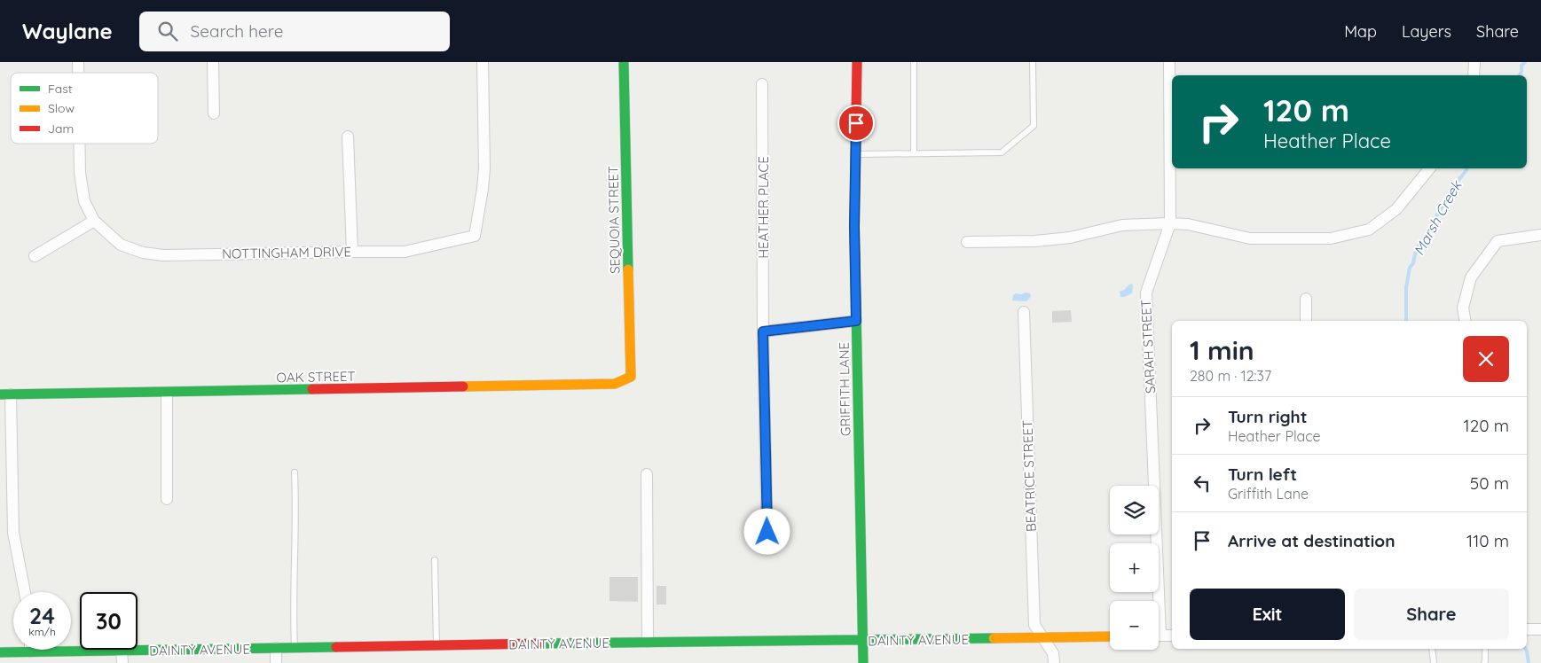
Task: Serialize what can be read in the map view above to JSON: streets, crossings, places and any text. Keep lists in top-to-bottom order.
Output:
{
  "streets": {
    "street": [
      "HEATHER PLACE",
      "SEQUOIA STREET",
      "NOTTINGHAM DRIVE",
      "SARAH STREET",
      "OAK STREET",
      "GRIFFITH LANE",
      "BEATRICE STREET",
      "DAINTY AVENUE"
    ]
  },
  "crossings": [
    ["SEQUOIA STREET", "OAK STREET"],
    ["GRIFFITH LANE", "DAINTY AVENUE"],
    ["BEATRICE STREET", "DAINTY AVENUE"]
  ],
  "water": ["Marsh Creek"],
  "legend": ["Fast", "Slow", "Jam"],
  "page": {
    "header": "Waylane",
    "search": "Search here",
    "nav": ["Map", "Layers", "Share"],
    "turn": ["120 m", "Heather Place"],
    "heading": ["1 min", "280 m · 12:37"],
    "list": [
      {
        "name": "Turn right",
        "note": "Heather Place",
        "value": "120 m"
      },
      {
        "name": "Turn left",
        "note": "Griffith Lane",
        "value": "50 m"
      },
      {
        "name": "Arrive at destination",
        "value": "110 m"
      }
    ],
    "map_buttons": ["+", "−"],
    "buttons": ["Exit", "Share"],
    "speed": "24 km/h",
    "limit": "30"
  }
}
